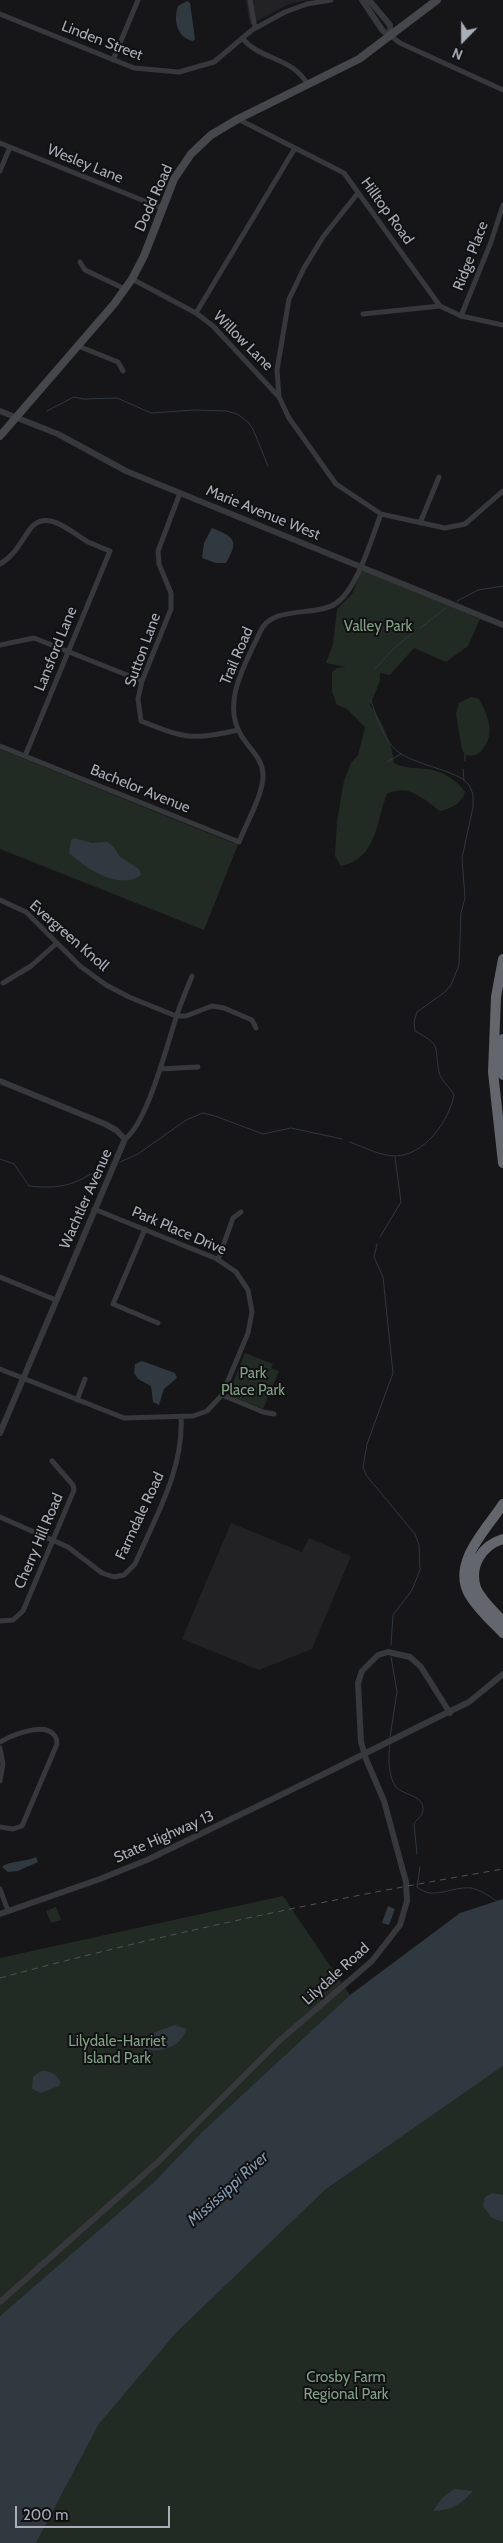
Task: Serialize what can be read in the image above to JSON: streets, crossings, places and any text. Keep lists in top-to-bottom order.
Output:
{
  "streets": {
    "main road": ["Dodd Road"],
    "street": [
      "Linden Street",
      "Wesley Lane",
      "Hilltop Road",
      "Ridge Place",
      "Willow Lane",
      "Marie Avenue West",
      "Lansford Lane",
      "Sutton Lane",
      "Trail Road",
      "Bachelor Avenue",
      "Evergreen Knoll",
      "Wachtler Avenue",
      "Park Place Drive",
      "Farmdale Road",
      "Cherry Hill Road",
      "State Highway 13",
      "Lilydale Road"
    ]
  },
  "crossings": [
    ["Wesley Lane", "Dodd Road"],
    ["Dodd Road", "Hilltop Road"],
    ["Dodd Road", "Willow Lane"],
    ["Dodd Road", "Marie Avenue West"],
    ["Hilltop Road", "Ridge Place"],
    ["Marie Avenue West", "Sutton Lane"],
    ["Marie Avenue West", "Trail Road"],
    ["Lansford Lane", "Bachelor Avenue"],
    ["Sutton Lane", "Trail Road"],
    ["Trail Road", "Bachelor Avenue"],
    ["Evergreen Knoll", "Wachtler Avenue"],
    ["Wachtler Avenue", "Park Place Drive"],
    ["Park Place Drive", "Farmdale Road"],
    ["Farmdale Road", "Cherry Hill Road"],
    ["State Highway 13", "Lilydale Road"]
  ],
  "water": ["Mississippi River"],
  "parks": [
    "Valley Park",
    "Park Place Park",
    "Lilydale-Harriet Island Park",
    "Crosby Farm Regional Park"
  ],
  "scale_bar": "200 m",
  "north": "bottom"
}
